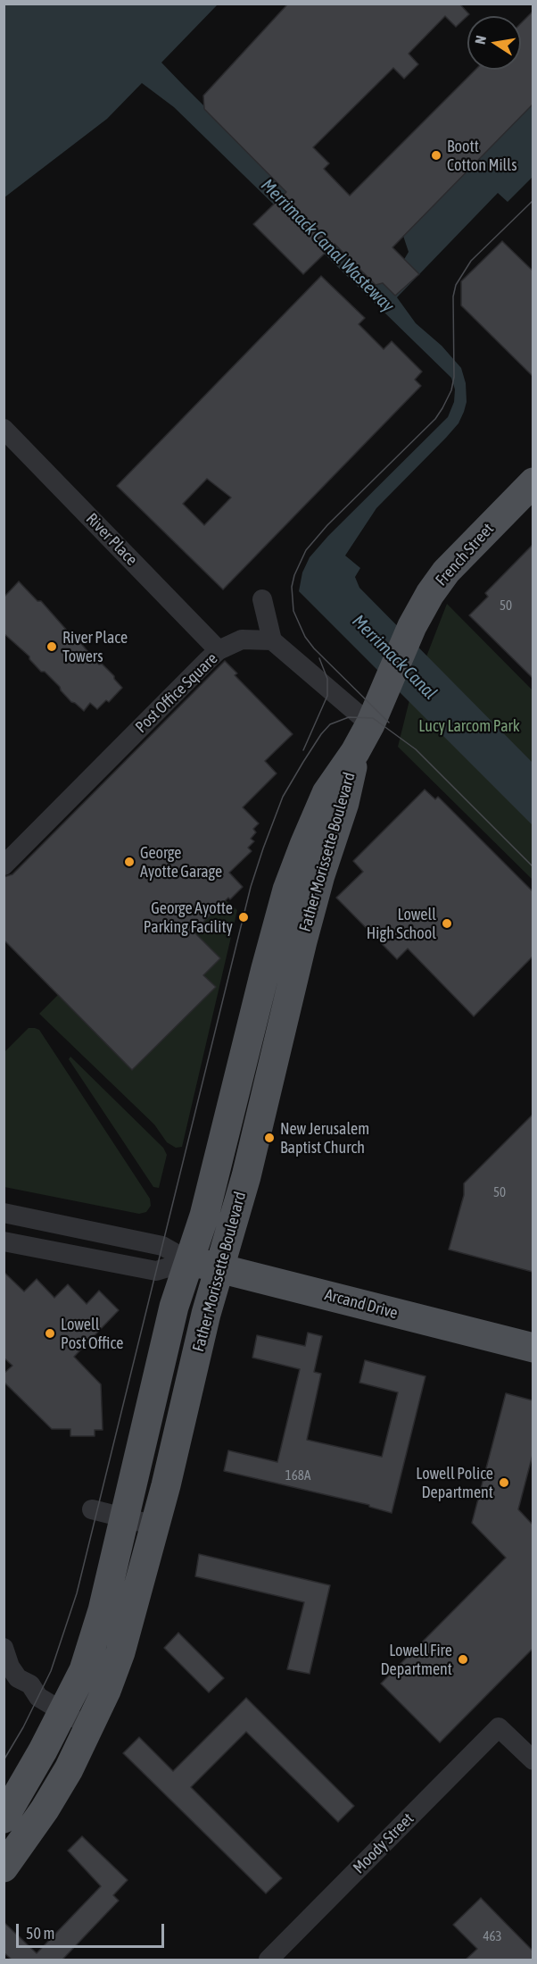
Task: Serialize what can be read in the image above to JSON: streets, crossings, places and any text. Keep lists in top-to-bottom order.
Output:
{
  "streets": {
    "main road": ["French Street", "Father Morissette Boulevard", "Arcand Drive"],
    "street": ["River Place", "Post Office Square", "Moody Street"]
  },
  "crossings": [
    ["River Place", "Post Office Square"],
    ["French Street", "Father Morissette Boulevard"],
    ["Father Morissette Boulevard", "Arcand Drive"]
  ],
  "water": ["Merrimack Canal Wasteway", "Merrimack Canal"],
  "parks": ["Lucy Larcom Park"],
  "places": [
    "Boott Cotton Mills",
    "River Place Towers",
    "George Ayotte Garage",
    "George Ayotte Parking Facility",
    "Lowell High School",
    "New Jerusalem Baptist Church",
    "Lowell Post Office",
    "Lowell Police Department",
    "Lowell Fire Department"
  ],
  "house_numbers": [
    "50",
    "50",
    "168A",
    "463"
  ],
  "scale_bar": "50 m",
  "north": "left"
}
